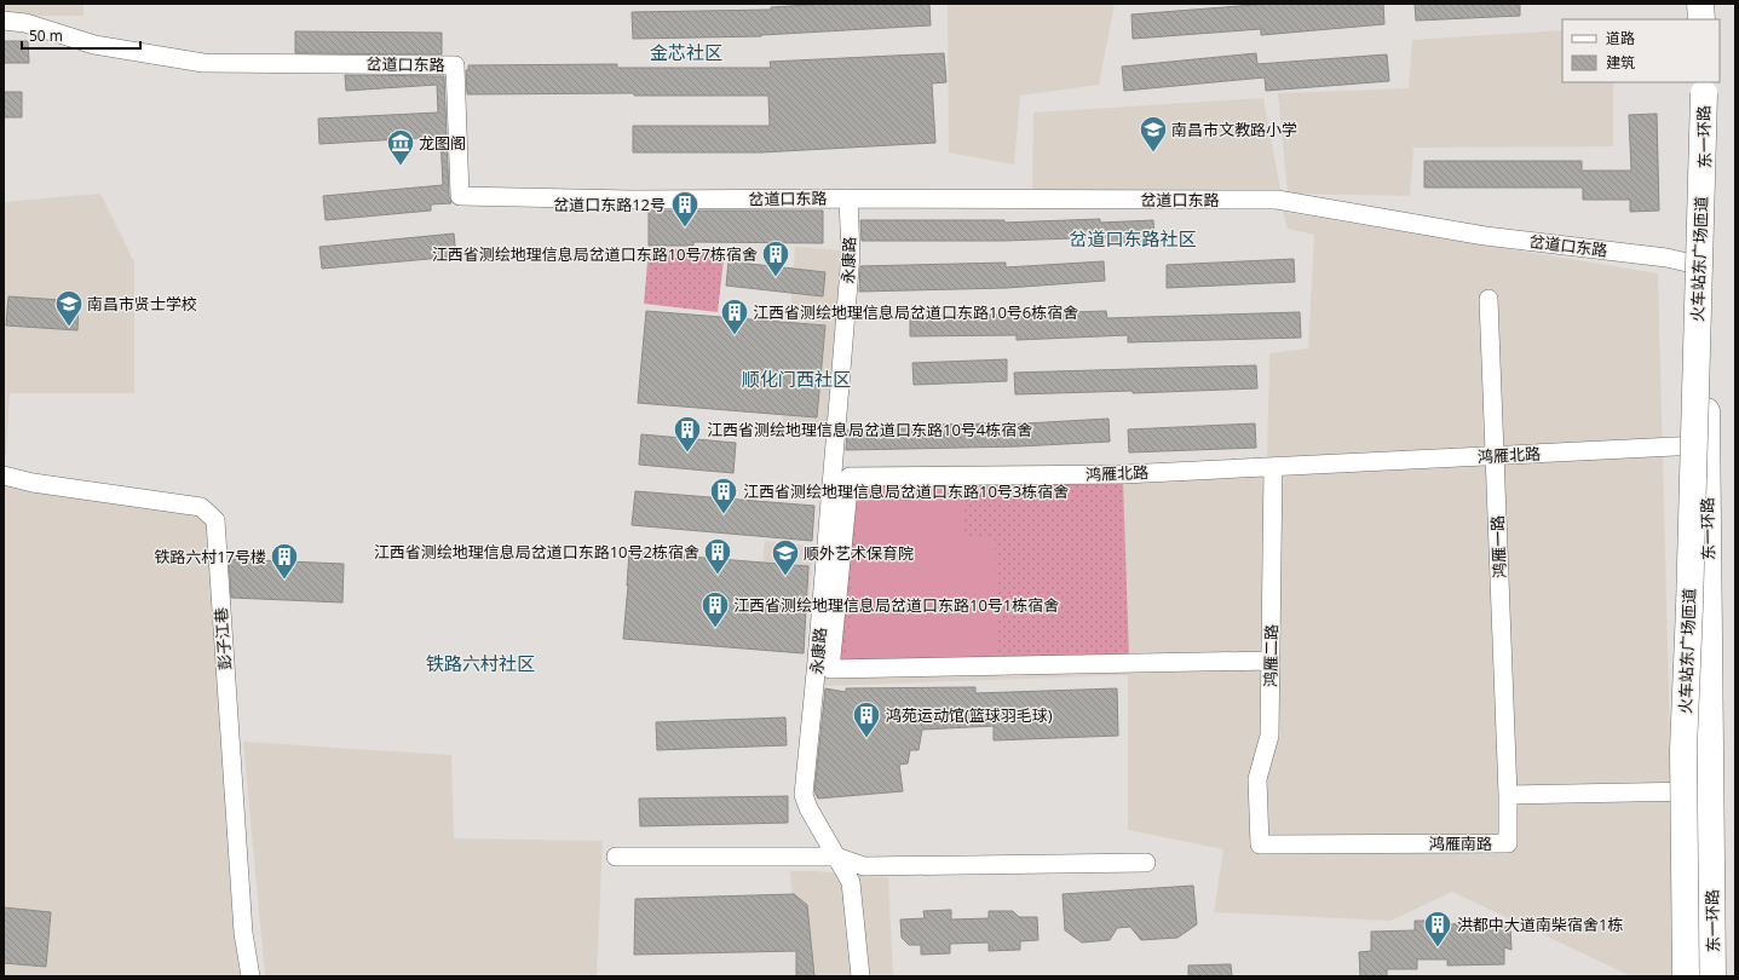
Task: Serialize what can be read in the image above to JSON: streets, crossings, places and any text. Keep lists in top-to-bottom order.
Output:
{
  "streets": {
    "highway": ["东一环路", "火车站东广场匝道"],
    "street": [
      "岔道口东路",
      "永康路",
      "鸿雁北路",
      "鸿雁一路",
      "彭子江巷",
      "鸿雁二路",
      "鸿雁南路"
    ]
  },
  "crossings": [
    ["岔道口东路", "永康路"],
    ["东一环路", "火车站东广场匝道"],
    ["鸿雁北路", "鸿雁一路"],
    ["鸿雁北路", "鸿雁二路"],
    ["鸿雁一路", "鸿雁南路"],
    ["鸿雁二路", "鸿雁南路"]
  ],
  "districts": [
    "金芯社区",
    "岔道口东路社区",
    "顺化门西社区",
    "铁路六村社区"
  ],
  "places": {
    "school or university": ["南昌市文教路小学", "南昌市贤士学校", "顺外艺术保育院"],
    "museum": ["龙图阁"],
    "building": [
      "岔道口东路12号",
      "江西省测绘地理信息局岔道口东路10号7栋宿舍",
      "江西省测绘地理信息局岔道口东路10号6栋宿舍",
      "江西省测绘地理信息局岔道口东路10号4栋宿舍",
      "江西省测绘地理信息局岔道口东路10号3栋宿舍",
      "江西省测绘地理信息局岔道口东路10号2栋宿舍",
      "铁路六村17号楼",
      "江西省测绘地理信息局岔道口东路10号1栋宿舍",
      "鸿苑运动馆(篮球羽毛球)",
      "洪都中大道南柴宿舍1栋"
    ]
  },
  "legend": ["道路", "建筑"],
  "scale_bar": "50 m"
}
